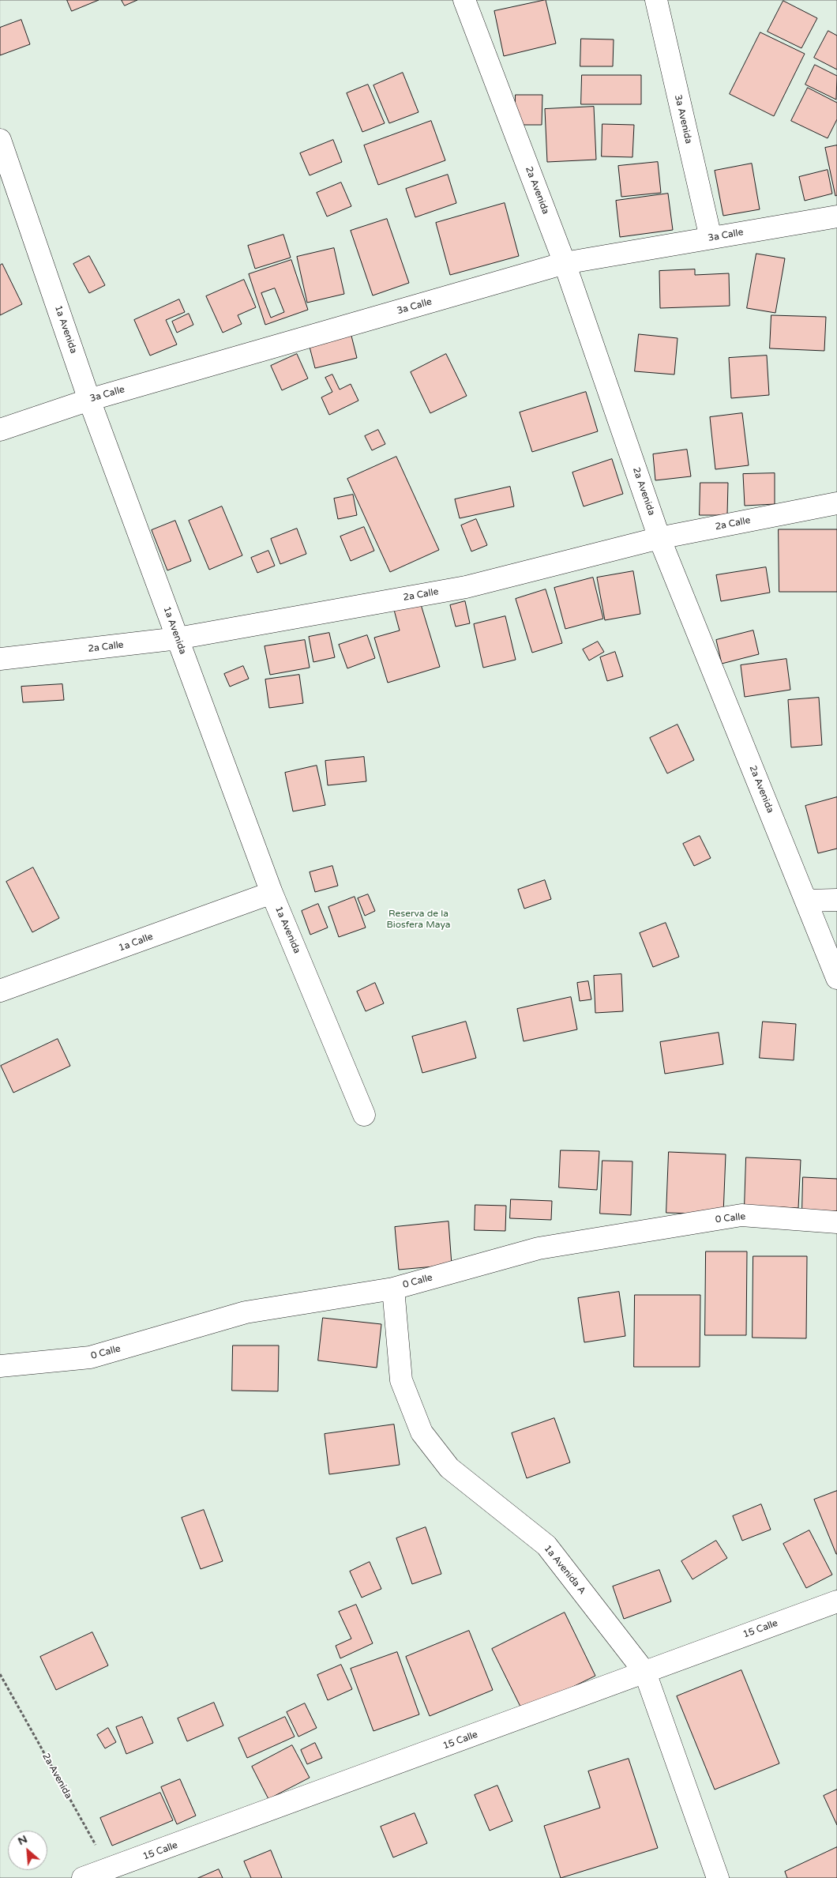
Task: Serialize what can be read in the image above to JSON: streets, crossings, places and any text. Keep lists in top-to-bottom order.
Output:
{
  "streets": {
    "street": [
      "3a Avenida",
      "2a Avenida",
      "3a Calle",
      "1a Avenida",
      "2a Calle",
      "1a Calle",
      "0 Calle",
      "1a Avenida A",
      "15 Calle"
    ]
  },
  "crossings": [
    ["3a Avenida", "3a Calle"],
    ["2a Avenida", "3a Calle"],
    ["2a Avenida", "2a Calle"],
    ["2a Avenida", "15 Calle"],
    ["3a Calle", "1a Avenida"],
    ["1a Avenida", "2a Calle"],
    ["1a Avenida", "1a Calle"],
    ["0 Calle", "1a Avenida A"],
    ["1a Avenida A", "15 Calle"]
  ],
  "parks": ["Reserva de la Biosfera Maya"],
  "north": "top left"
}
